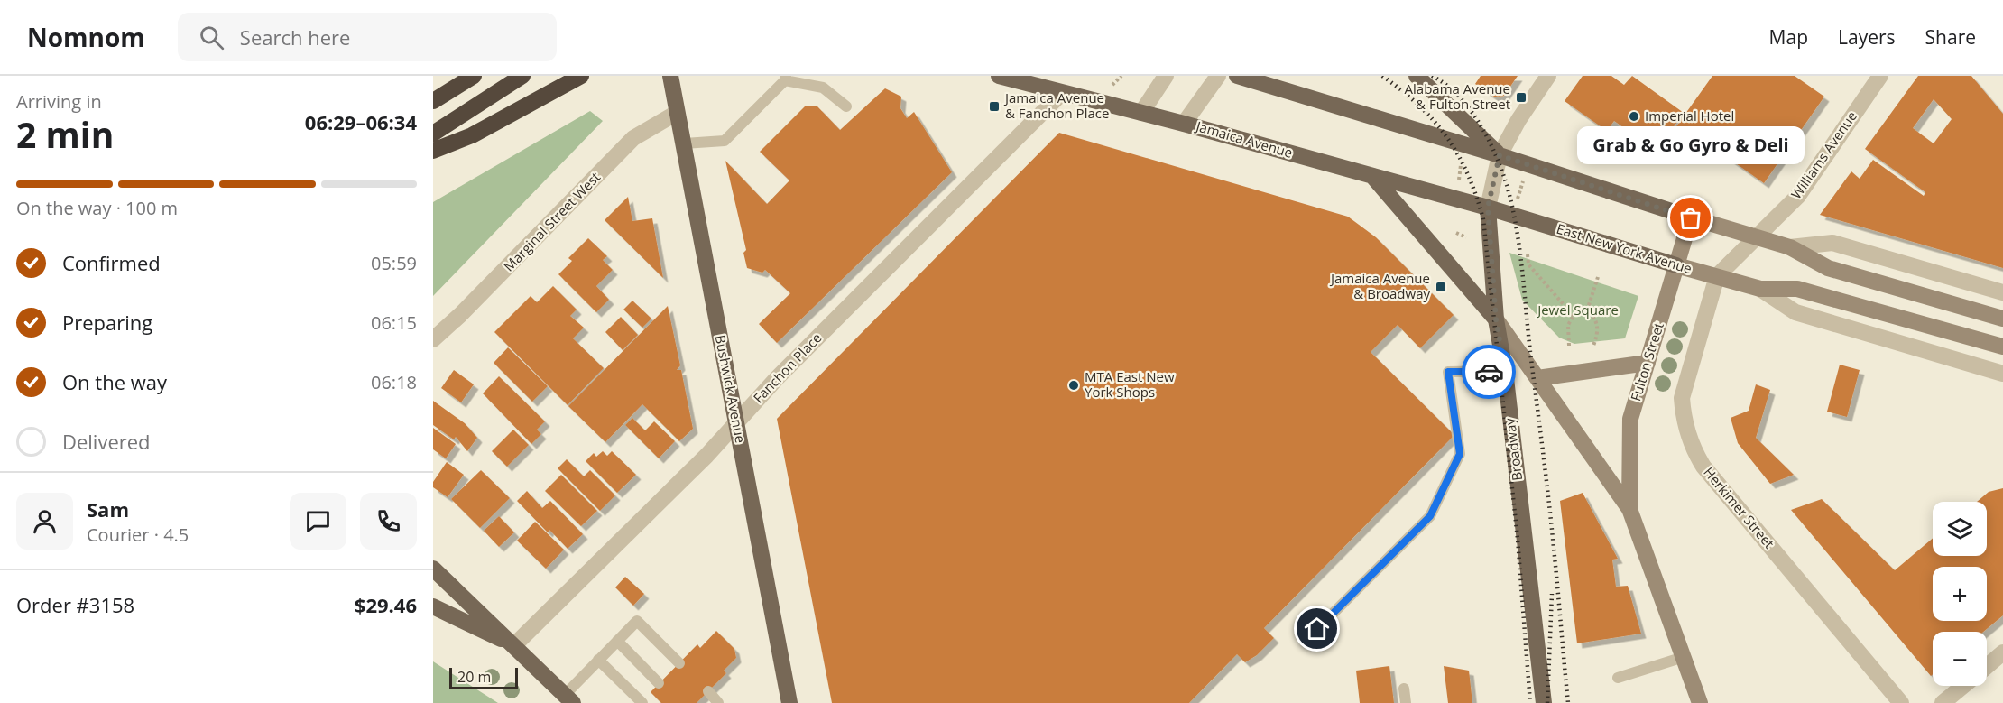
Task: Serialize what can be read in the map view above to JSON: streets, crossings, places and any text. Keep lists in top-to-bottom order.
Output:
{
  "streets": {
    "main road": [
      "Jamaica Avenue",
      "East New York Avenue",
      "Fulton Street",
      "Bushwick Avenue",
      "Broadway"
    ],
    "street": [
      "Williams Avenue",
      "Marginal Street West",
      "Fanchon Place",
      "Herkimer Street"
    ]
  },
  "crossings": [
    ["Jamaica Avenue", "East New York Avenue"],
    ["Jamaica Avenue", "Fanchon Place"],
    ["Jamaica Avenue", "Broadway"],
    ["Williams Avenue", "East New York Avenue"],
    ["Williams Avenue", "Herkimer Street"],
    ["Marginal Street West", "Bushwick Avenue"],
    ["East New York Avenue", "Fulton Street"],
    ["East New York Avenue", "Broadway"],
    ["East New York Avenue", "Herkimer Street"],
    ["Fulton Street", "Broadway"],
    ["Fanchon Place", "Bushwick Avenue"]
  ],
  "parks": ["Jewel Square"],
  "places": {
    "transit": ["Alabama Avenue & Fulton Street", "Jamaica Avenue & Fanchon Place", "Jamaica Avenue & Broadway"],
    "other": ["Imperial Hotel", "Grab & Go Gyro & Deli", "MTA East New York Shops"]
  },
  "scale_bar": "20 m",
  "page": {
    "header": "Nomnom",
    "search": "Search here",
    "nav": ["Map", "Layers", "Share"],
    "heading": ["2 min", "Arriving in", "06:29–06:34"],
    "panel": [
      "Sam",
      "Courier · 4.5",
      "Order #3158",
      "$29.46"
    ],
    "bubble": "Grab & Go Gyro & Deli",
    "bar": "On the way · 100 m",
    "list": [
      ["Confirmed", "05:59"],
      ["Preparing", "06:15"],
      ["On the way", "06:18"],
      "Delivered"
    ],
    "map_buttons": ["+", "−"],
    "scale": "20 m"
  }
}
